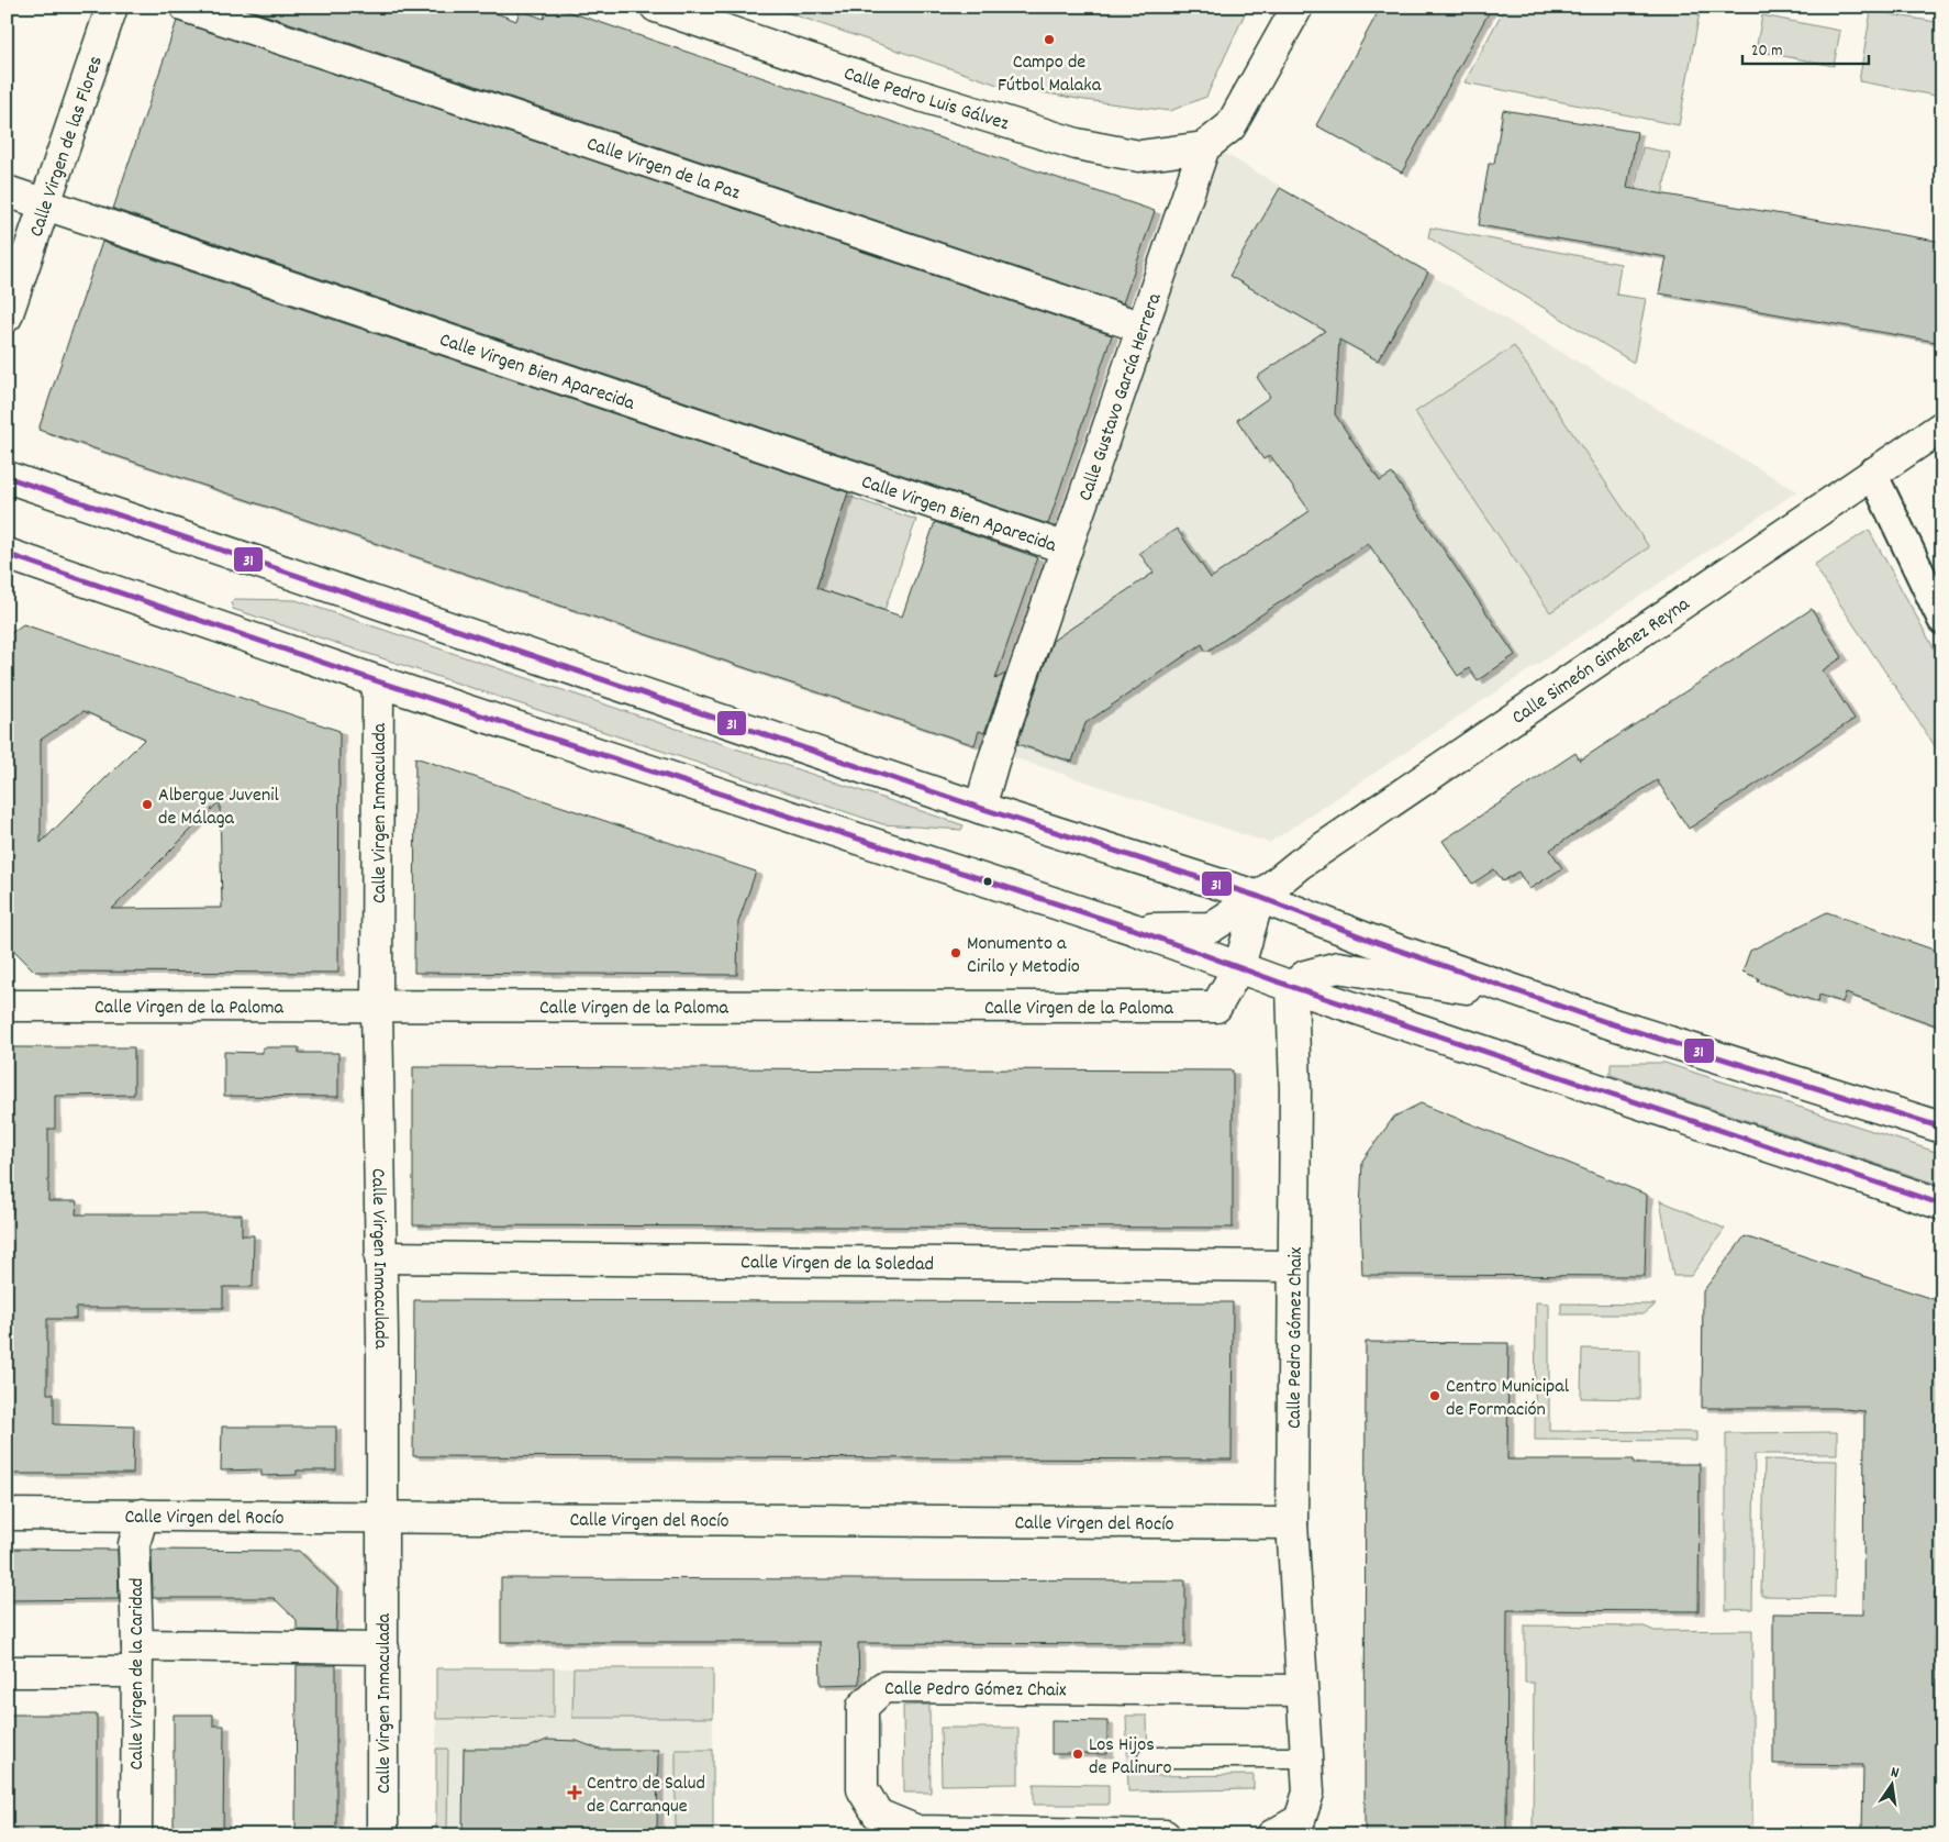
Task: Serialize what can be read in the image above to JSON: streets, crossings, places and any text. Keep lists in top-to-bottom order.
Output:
{
  "streets": {
    "street": [
      "Calle Pedro Luis Gálvez",
      "Calle Virgen de las Flores",
      "Calle Virgen de la Paz",
      "Calle Virgen Bien Aparecida",
      "Calle Gustavo García Herrera",
      "Calle Simeón Giménez Reyna",
      "Calle Virgen Inmaculada",
      "Calle Virgen de la Paloma",
      "Calle Virgen de la Soledad",
      "Calle Pedro Gómez Chaix",
      "Calle Virgen del Rocío",
      "Calle Virgen de la Caridad"
    ]
  },
  "crossings": [
    ["Calle Pedro Luis Gálvez", "Calle Gustavo García Herrera"],
    ["Calle Virgen de las Flores", "Calle Virgen Bien Aparecida"],
    ["Calle Virgen de la Paz", "Calle Gustavo García Herrera"],
    ["Calle Virgen Bien Aparecida", "Calle Gustavo García Herrera"],
    ["Calle Virgen Inmaculada", "Calle Virgen de la Paloma"],
    ["Calle Virgen Inmaculada", "Calle Virgen de la Soledad"],
    ["Calle Virgen Inmaculada", "Calle Virgen del Rocío"],
    ["Calle Virgen de la Soledad", "Calle Pedro Gómez Chaix"],
    ["Calle Pedro Gómez Chaix", "Calle Virgen del Rocío"],
    ["Calle Virgen del Rocío", "Calle Virgen de la Caridad"]
  ],
  "places": {
    "other": [
      "Campo de Fútbol Malaka",
      "Albergue Juvenil de Málaga",
      "Monumento a Cirilo y Metodio",
      "Centro Municipal de Formación",
      "Los Hijos de Palinuro"
    ],
    "health": ["Centro de Salud de Carranque"]
  },
  "lines": ["transit line 31"],
  "scale_bar": "20 m",
  "north": "top"
}
